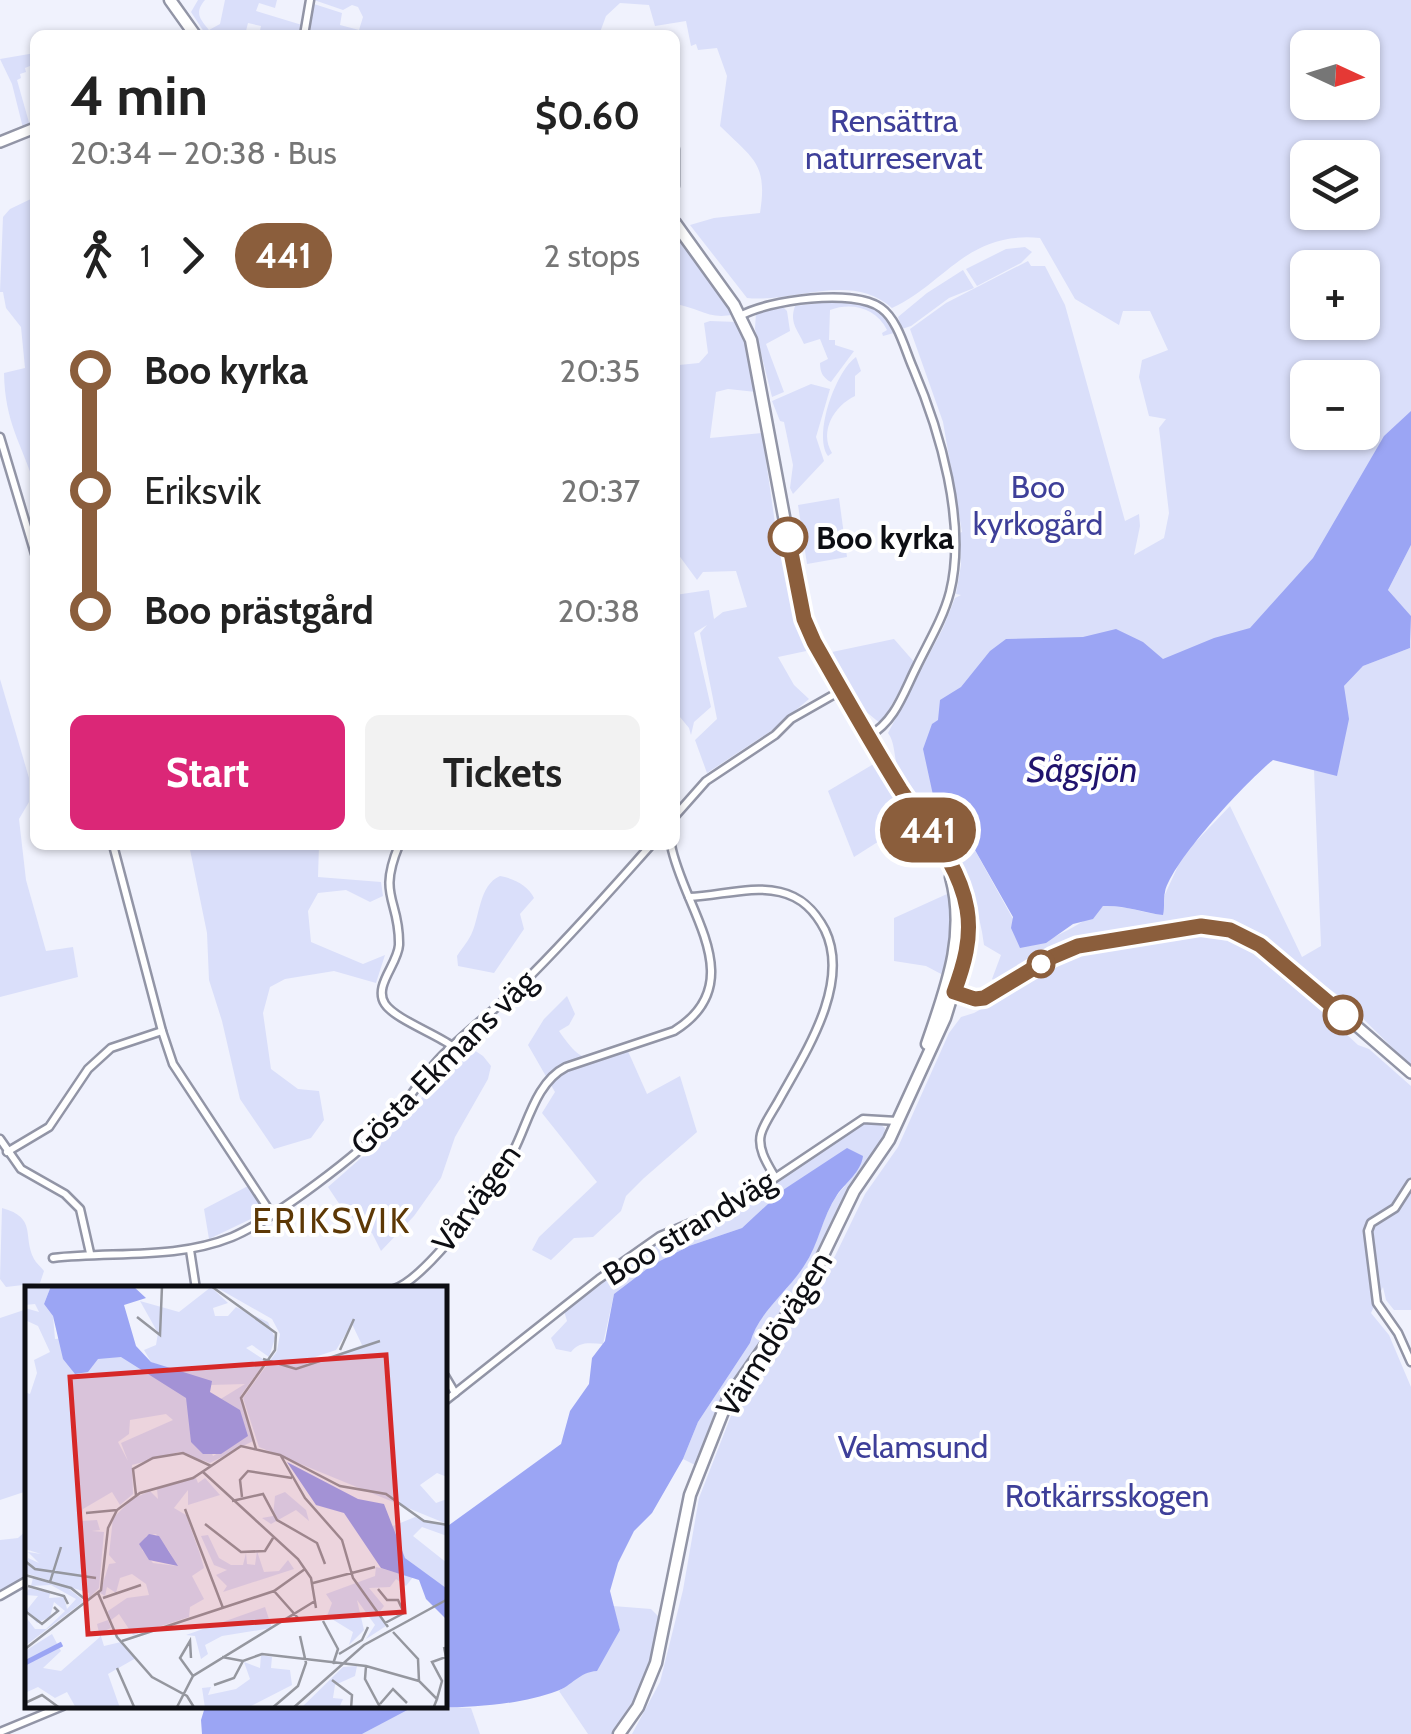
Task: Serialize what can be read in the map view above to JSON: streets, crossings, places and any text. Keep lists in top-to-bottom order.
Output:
{
  "streets": {
    "main road": ["Värmdövägen"],
    "street": ["Gösta Ekmans väg", "Vårvägen", "Boo strandväg"]
  },
  "crossings": [
    ["Boo strandväg", "Värmdövägen"]
  ],
  "districts": ["ERIKSVIK"],
  "water": ["Sågsjön"],
  "parks": [
    "Rensättra naturreservat",
    "Boo kyrkogård",
    "Velamsund",
    "Rotkärrsskogen"
  ],
  "places": ["Boo kyrka"],
  "lines": ["bus line 441"],
  "north": "right",
  "page": {
    "on_map": "441",
    "map_buttons": ["+", "−"],
    "heading": ["4 min", "20:34 – 20:38 · Bus", "$0.60"],
    "legs": ["1", "441", "2 stops"],
    "list": [
      {
        "name": "Boo kyrka",
        "value": "20:35"
      },
      {
        "name": "Eriksvik",
        "value": "20:37"
      },
      {
        "name": "Boo prästgård",
        "value": "20:38"
      }
    ],
    "buttons": ["Start", "Tickets"]
  }
}
